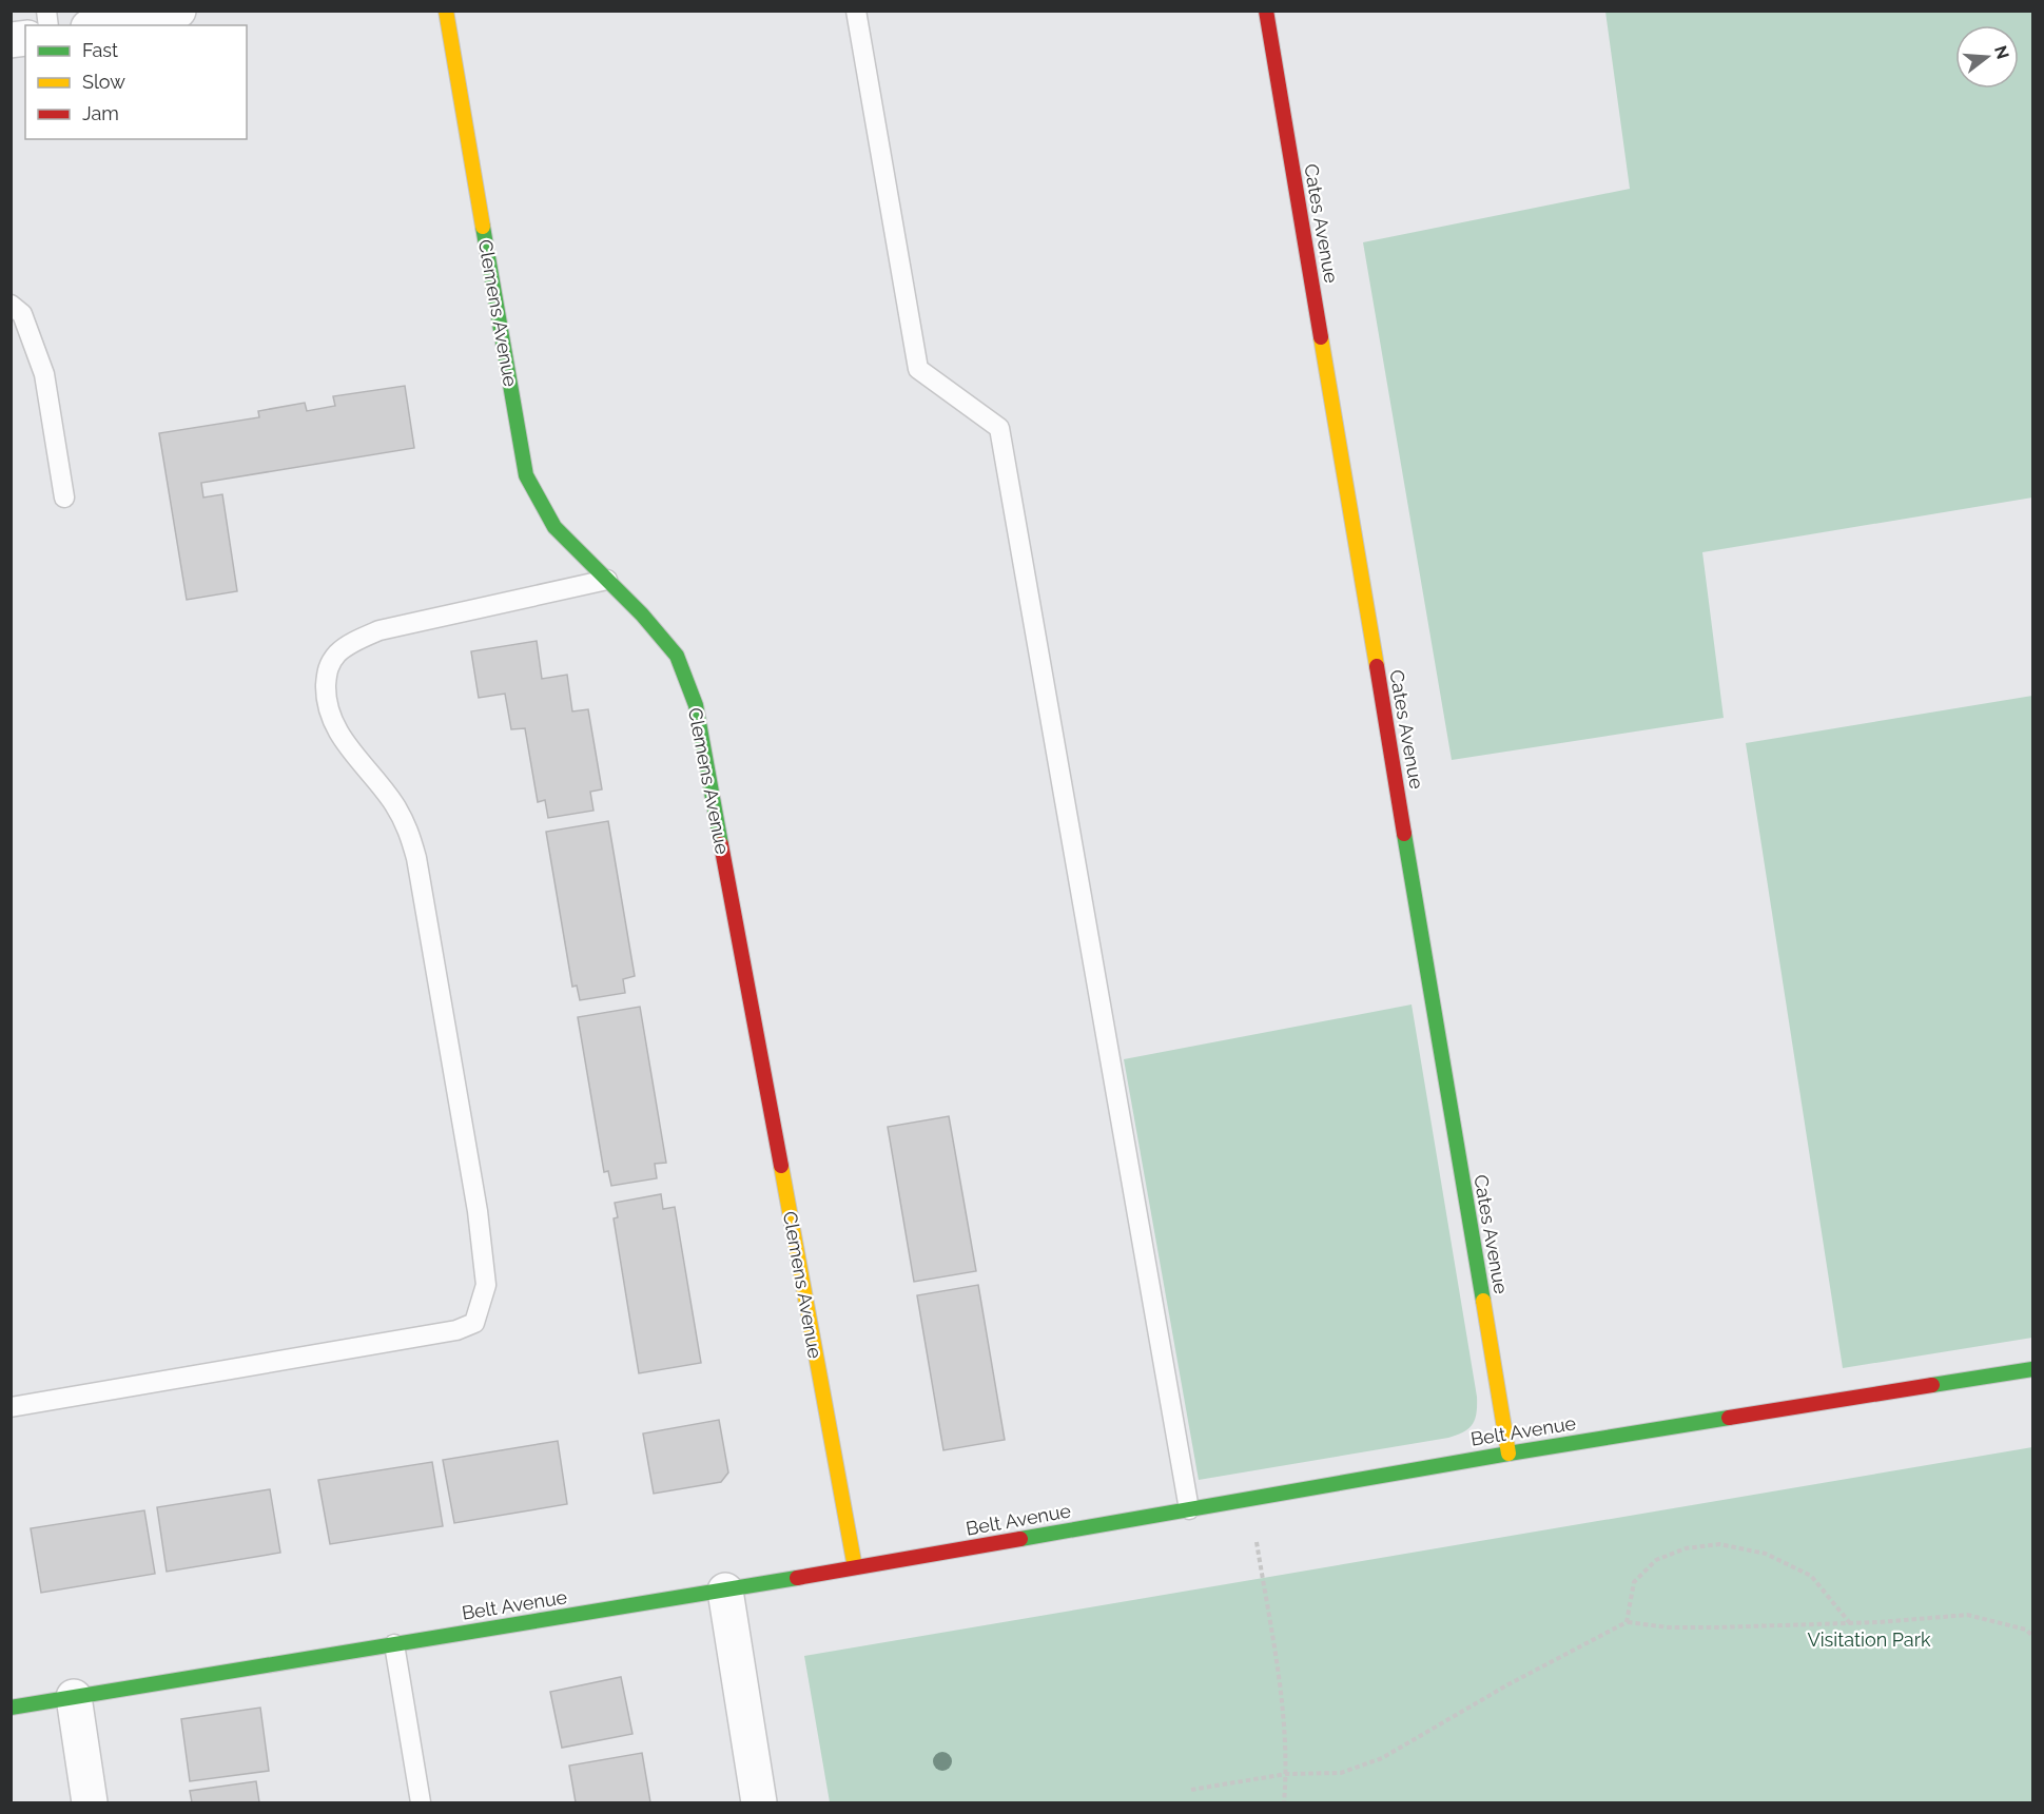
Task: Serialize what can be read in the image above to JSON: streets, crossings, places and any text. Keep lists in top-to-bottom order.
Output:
{
  "streets": {
    "street": ["Cates Avenue", "Clemens Avenue", "Belt Avenue"]
  },
  "crossings": [
    ["Cates Avenue", "Belt Avenue"],
    ["Clemens Avenue", "Belt Avenue"]
  ],
  "parks": ["Visitation Park"],
  "legend": ["Fast", "Slow", "Jam"],
  "north": "right"
}
